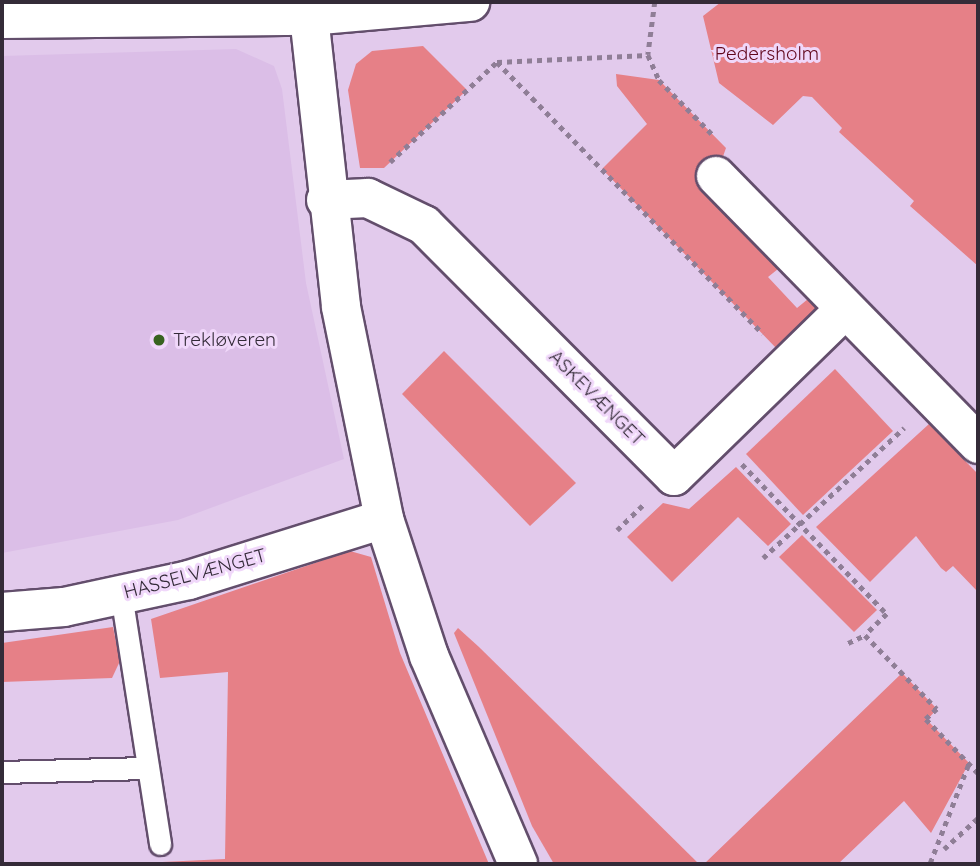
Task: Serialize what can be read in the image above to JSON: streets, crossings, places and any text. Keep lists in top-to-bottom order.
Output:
{
  "streets": {
    "street": ["ASKEVÆNGET", "HASSELVÆNGET"]
  },
  "parks": ["Pedersholm"],
  "places": ["Trekløveren"]
}
